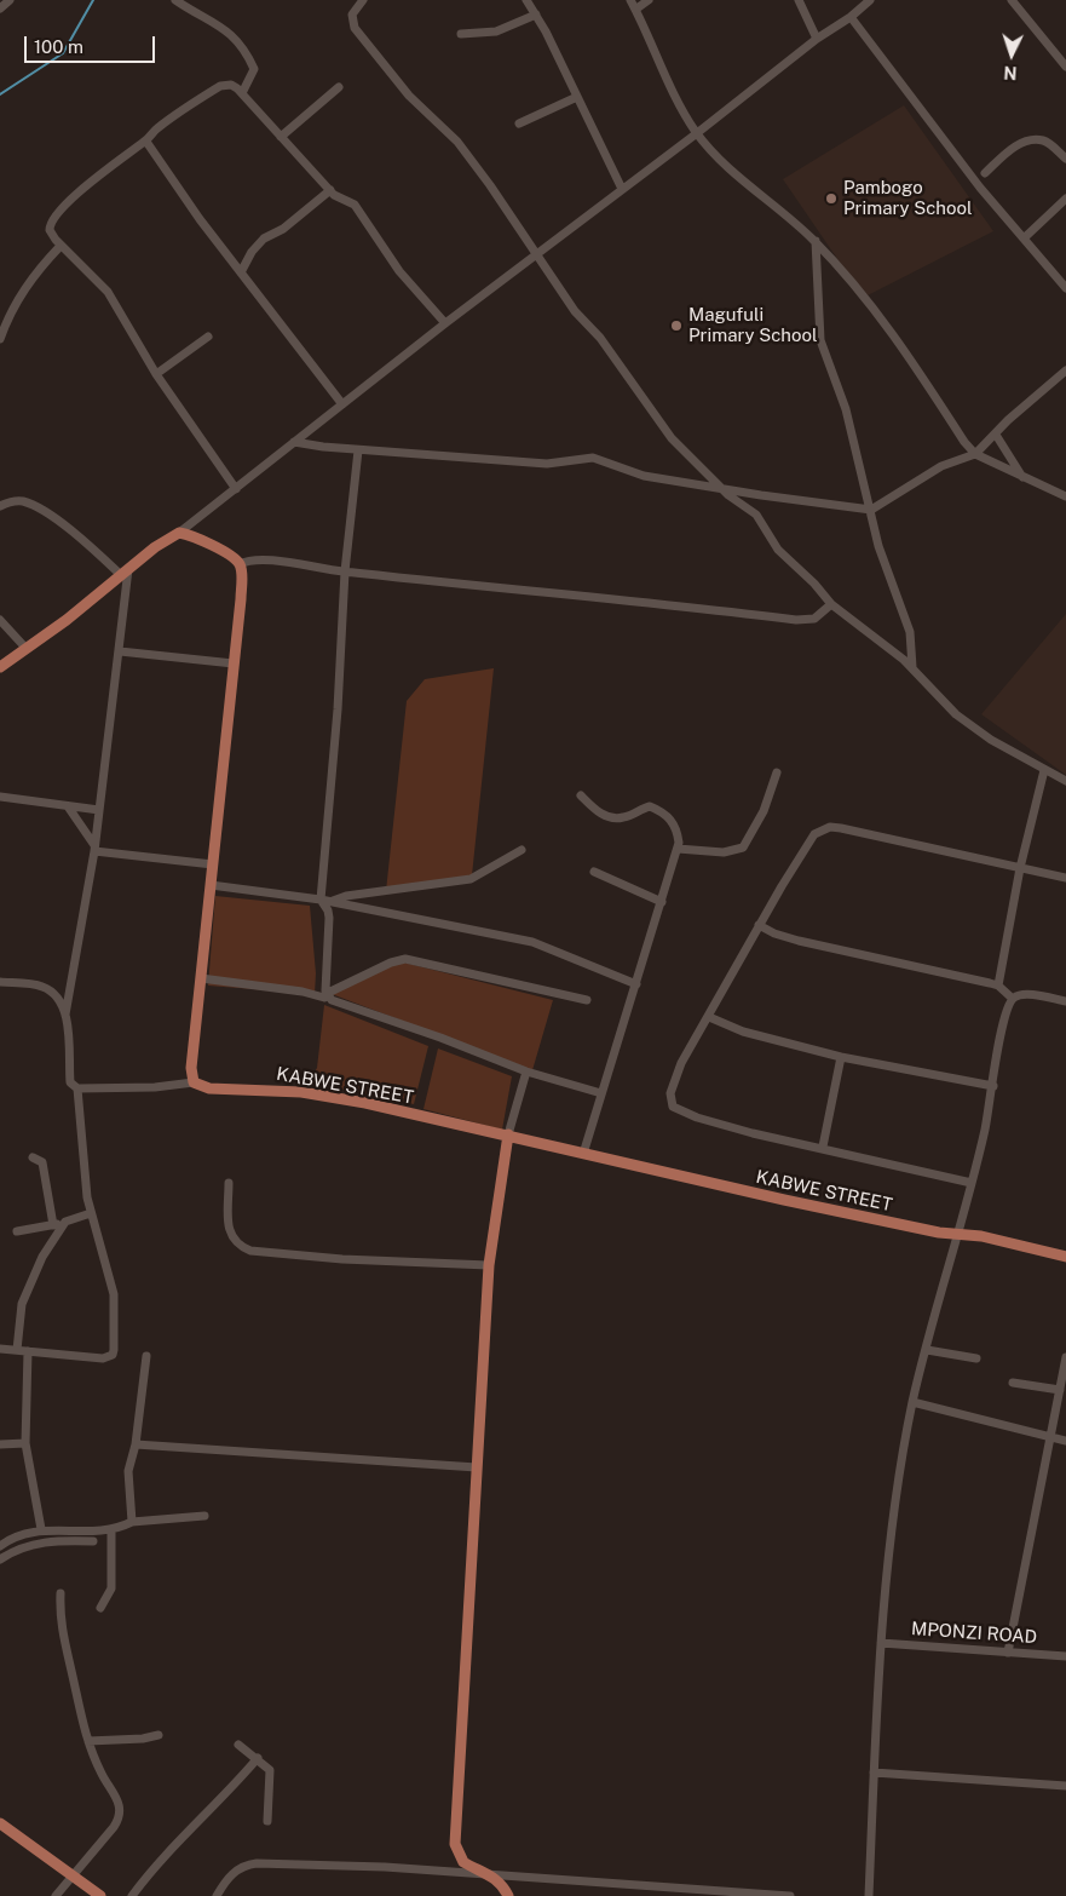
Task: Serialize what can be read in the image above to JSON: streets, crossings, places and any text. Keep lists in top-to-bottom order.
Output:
{
  "streets": {
    "main road": ["KABWE STREET"],
    "street": ["MPONZI ROAD"]
  },
  "places": ["Pambogo Primary School", "Magufuli Primary School"],
  "scale_bar": "100 m",
  "north": "bottom"
}
